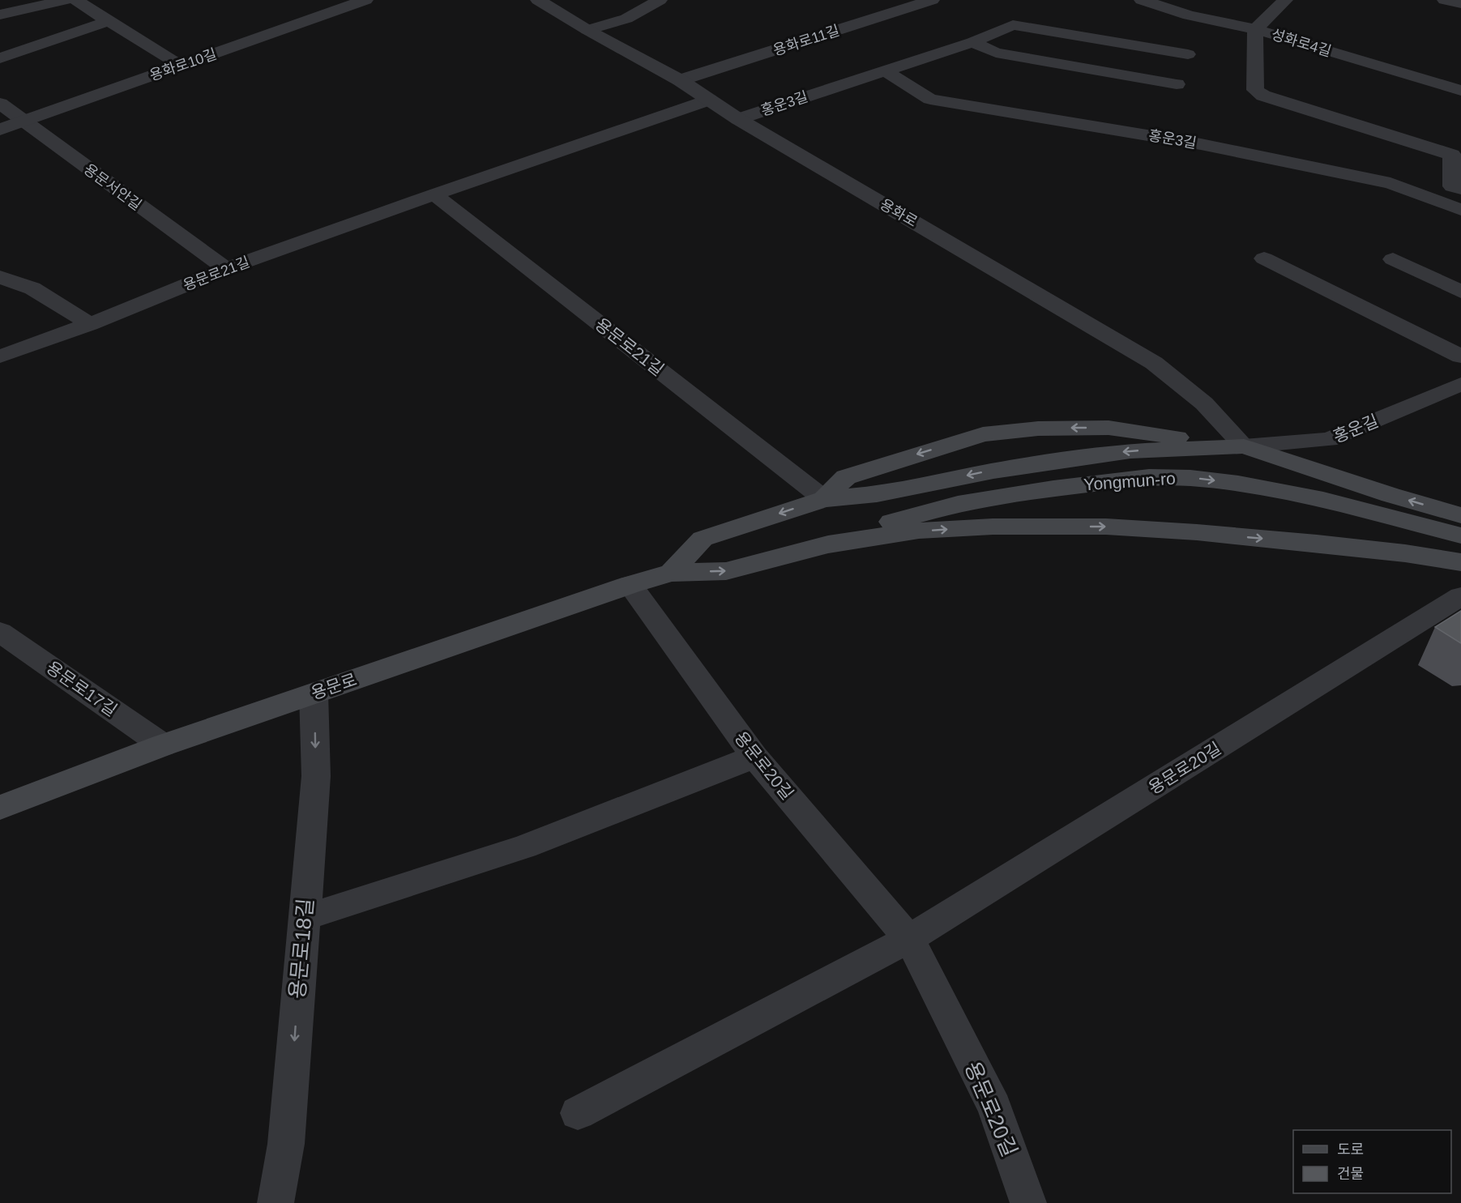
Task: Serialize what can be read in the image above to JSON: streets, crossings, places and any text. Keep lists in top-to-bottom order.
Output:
{
  "streets": {
    "main road": ["Yongmun-ro", "용문로"],
    "street": [
      "용화로11길",
      "성화로4길",
      "용화로10길",
      "홍운3길",
      "용문서안길",
      "용화로",
      "용문로21길",
      "홍운길",
      "용문로17길",
      "용문로20길",
      "용문로18길"
    ]
  },
  "crossings": [
    ["용화로11길", "용화로"],
    ["용화로10길", "용문서안길"],
    ["홍운3길", "용화로"],
    ["용문서안길", "용문로21길"],
    ["용화로", "용문로21길"],
    ["용화로", "홍운길"],
    ["용화로", "Yongmun-ro"],
    ["용문로21길", "Yongmun-ro"],
    ["홍운길", "Yongmun-ro"],
    ["Yongmun-ro", "용문로"],
    ["용문로", "용문로17길"],
    ["용문로", "용문로20길"],
    ["용문로", "용문로18길"]
  ],
  "one_way": ["용문로18길"],
  "legend": ["도로", "건물"]
}
